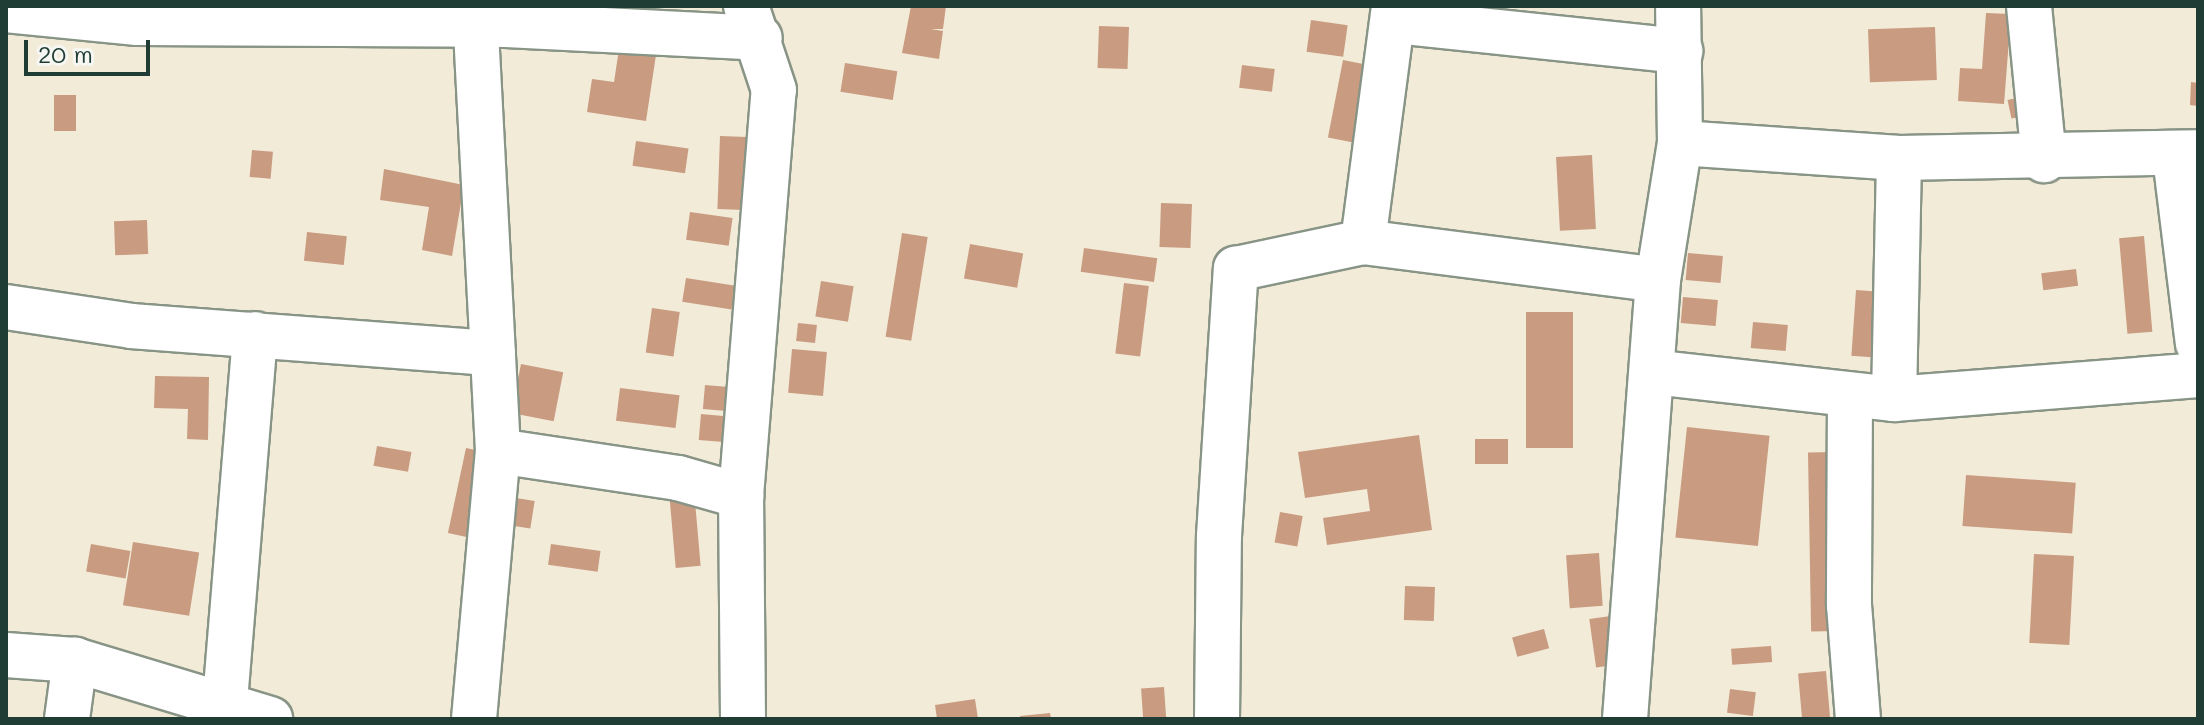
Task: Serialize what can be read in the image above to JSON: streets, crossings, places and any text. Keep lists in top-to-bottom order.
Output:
{
  "scale_bar": "20 m"
}
